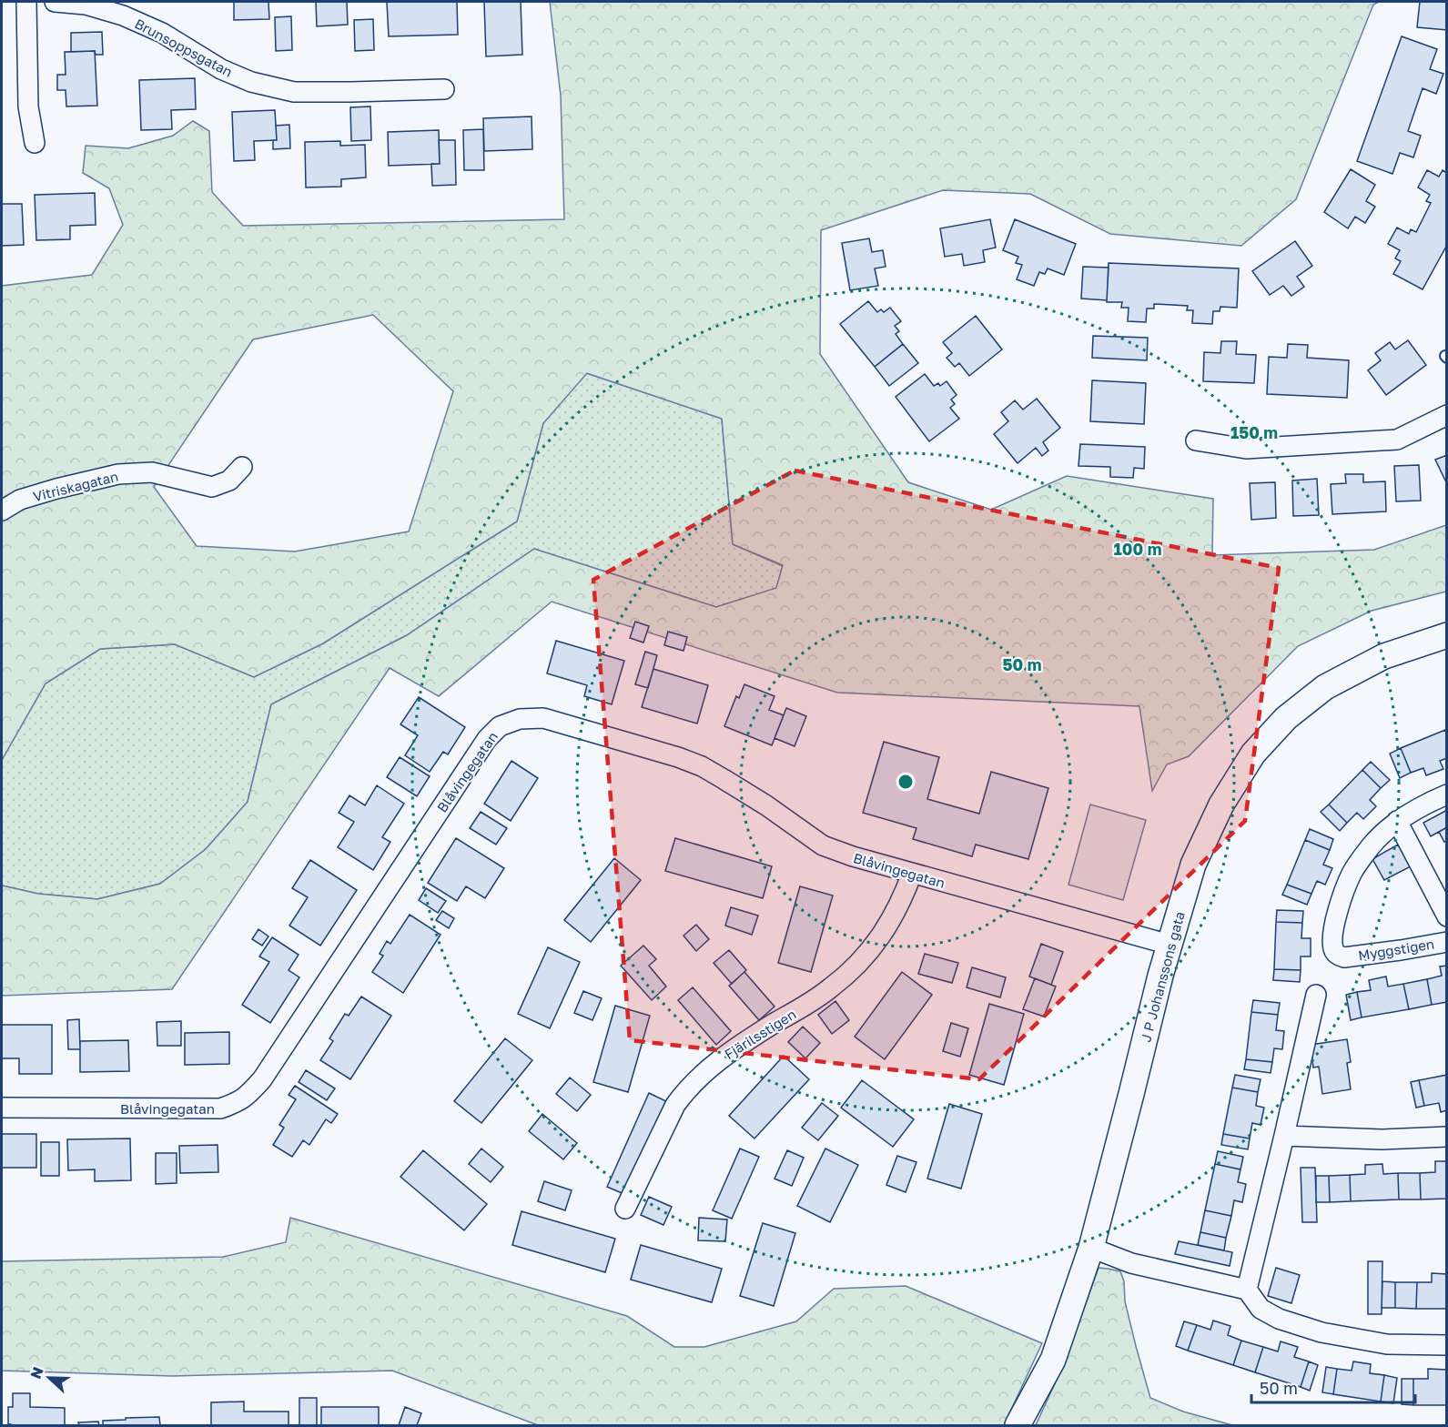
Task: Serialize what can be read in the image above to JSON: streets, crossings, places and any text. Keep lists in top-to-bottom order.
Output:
{
  "streets": {
    "street": [
      "Brunsoppsgatan",
      "Vitriskagatan",
      "Blåvingegatan",
      "Myggstigen",
      "J P Johanssons gata",
      "Fjärilsstigen"
    ]
  },
  "crossings": [
    ["Blåvingegatan", "J P Johanssons gata"],
    ["Blåvingegatan", "Fjärilsstigen"]
  ],
  "scale_bar": "50 m",
  "north": "left",
  "rings": ["150 m", "100 m", "50 m"]
}
